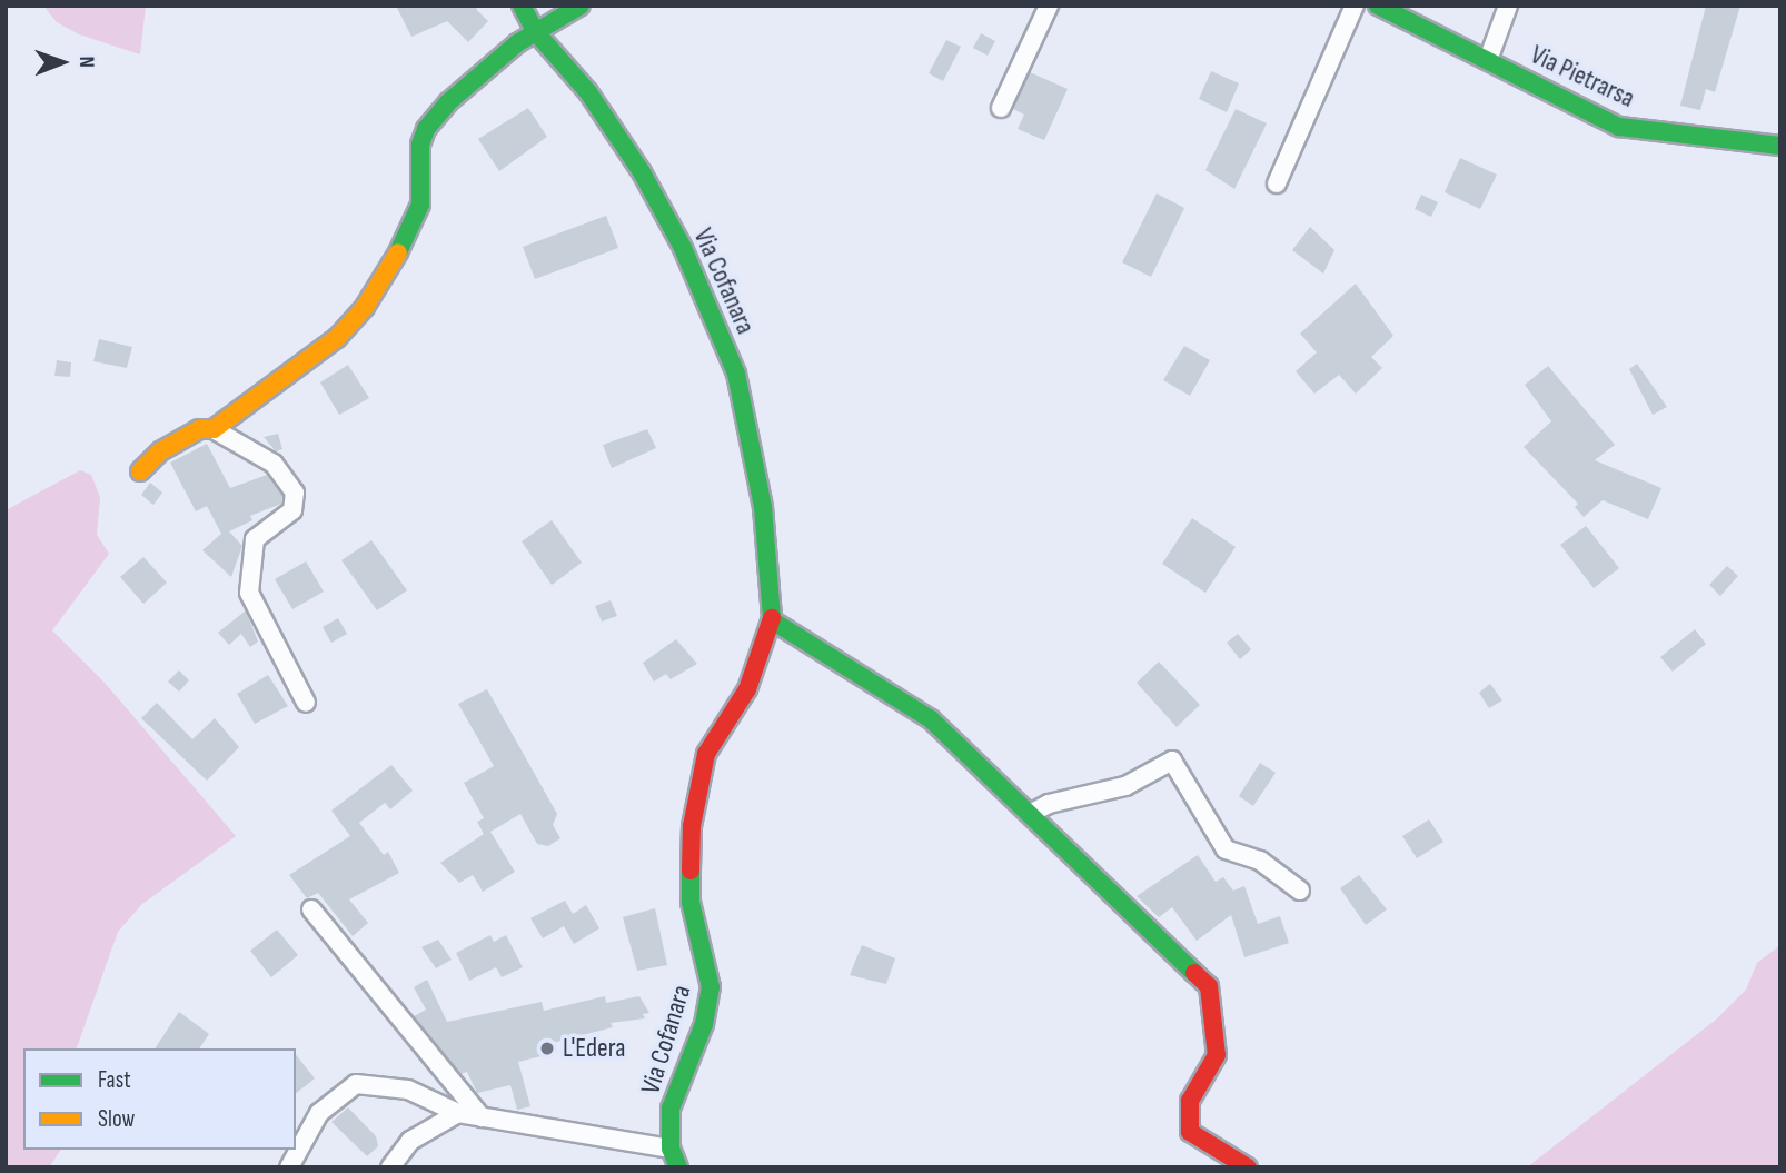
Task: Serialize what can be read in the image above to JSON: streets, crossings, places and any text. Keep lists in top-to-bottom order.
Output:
{
  "streets": {
    "street": ["Via Pietrarsa", "Via Cofanara"]
  },
  "places": ["L'Edera"],
  "legend": ["Fast", "Slow"],
  "north": "right"
}
